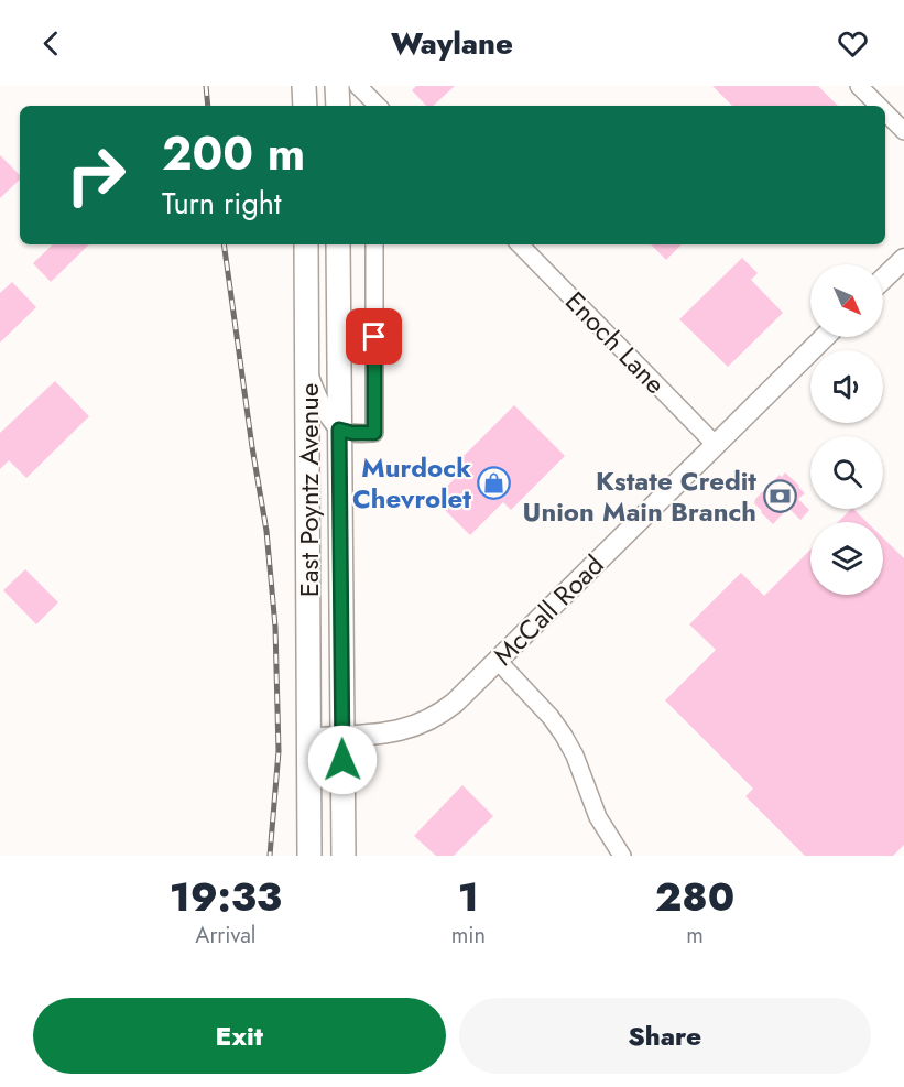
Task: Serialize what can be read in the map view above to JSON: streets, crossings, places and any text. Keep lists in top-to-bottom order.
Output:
{
  "streets": {
    "highway": ["East Poyntz Avenue"],
    "main road": ["McCall Road"],
    "street": ["Enoch Lane"]
  },
  "crossings": [
    ["Enoch Lane", "McCall Road"],
    ["East Poyntz Avenue", "McCall Road"]
  ],
  "places": {
    "shop": ["Murdock Chevrolet"],
    "bank": ["Kstate Credit Union Main Branch"]
  },
  "north": "bottom right",
  "page": {
    "header": "Waylane",
    "turn": ["200 m", "Turn right"],
    "eta": [
      "19:33",
      "Arrival",
      "1",
      "min",
      "280",
      "m"
    ],
    "buttons": ["Exit", "Share"]
  }
}
